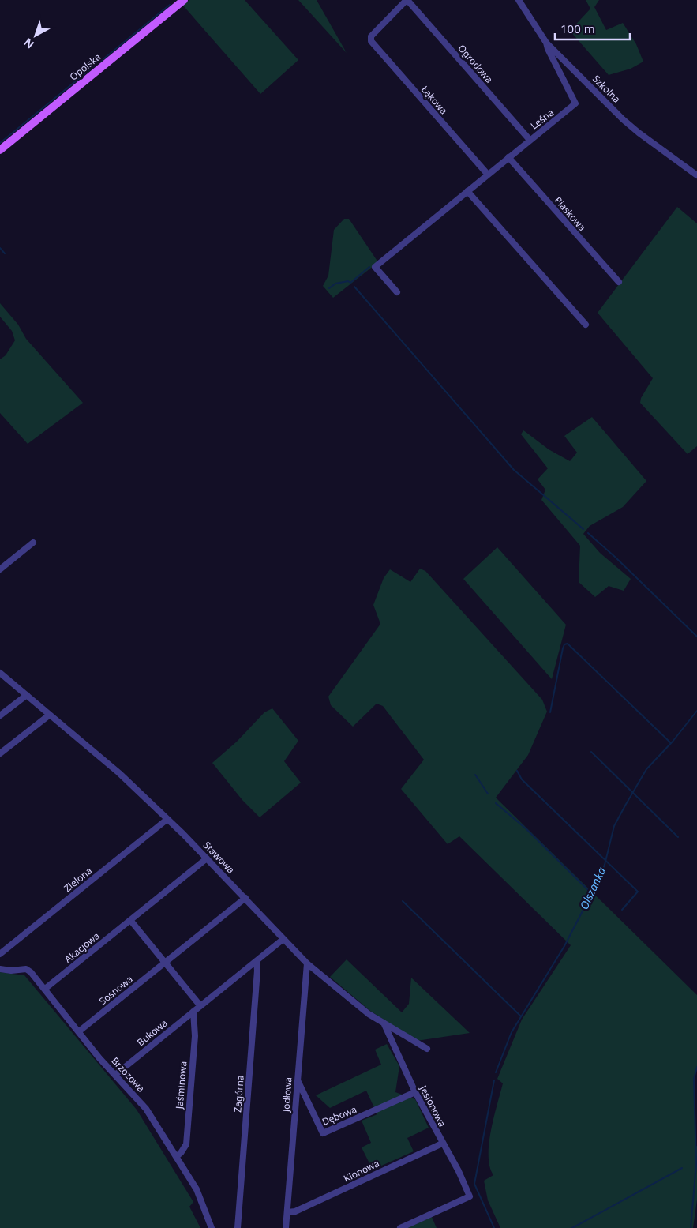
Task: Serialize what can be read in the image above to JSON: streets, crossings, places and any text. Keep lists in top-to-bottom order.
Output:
{
  "streets": {
    "main road": ["Opolska"],
    "street": [
      "Ogrodowa",
      "Szkolna",
      "Łąkowa",
      "Leśna",
      "Piaskowa",
      "Stawowa",
      "Zielona",
      "Akacjowa",
      "Sosnowa",
      "Bukowa",
      "Brzozowa",
      "Jaśminowa",
      "Zagórna",
      "Jodłowa",
      "Jesionowa",
      "Dębowa",
      "Klonowa"
    ]
  },
  "crossings": [
    ["Ogrodowa", "Łąkowa"],
    ["Ogrodowa", "Leśna"],
    ["Szkolna", "Leśna"],
    ["Łąkowa", "Leśna"],
    ["Leśna", "Piaskowa"],
    ["Stawowa", "Zielona"],
    ["Stawowa", "Akacjowa"],
    ["Stawowa", "Sosnowa"],
    ["Stawowa", "Bukowa"],
    ["Stawowa", "Jodłowa"],
    ["Stawowa", "Jesionowa"],
    ["Akacjowa", "Brzozowa"],
    ["Sosnowa", "Brzozowa"],
    ["Bukowa", "Brzozowa"],
    ["Bukowa", "Jaśminowa"],
    ["Bukowa", "Zagórna"],
    ["Brzozowa", "Jaśminowa"],
    ["Jodłowa", "Dębowa"],
    ["Jodłowa", "Klonowa"],
    ["Jesionowa", "Dębowa"],
    ["Jesionowa", "Klonowa"]
  ],
  "water": ["Olszanka"],
  "scale_bar": "100 m",
  "north": "bottom left"
}
